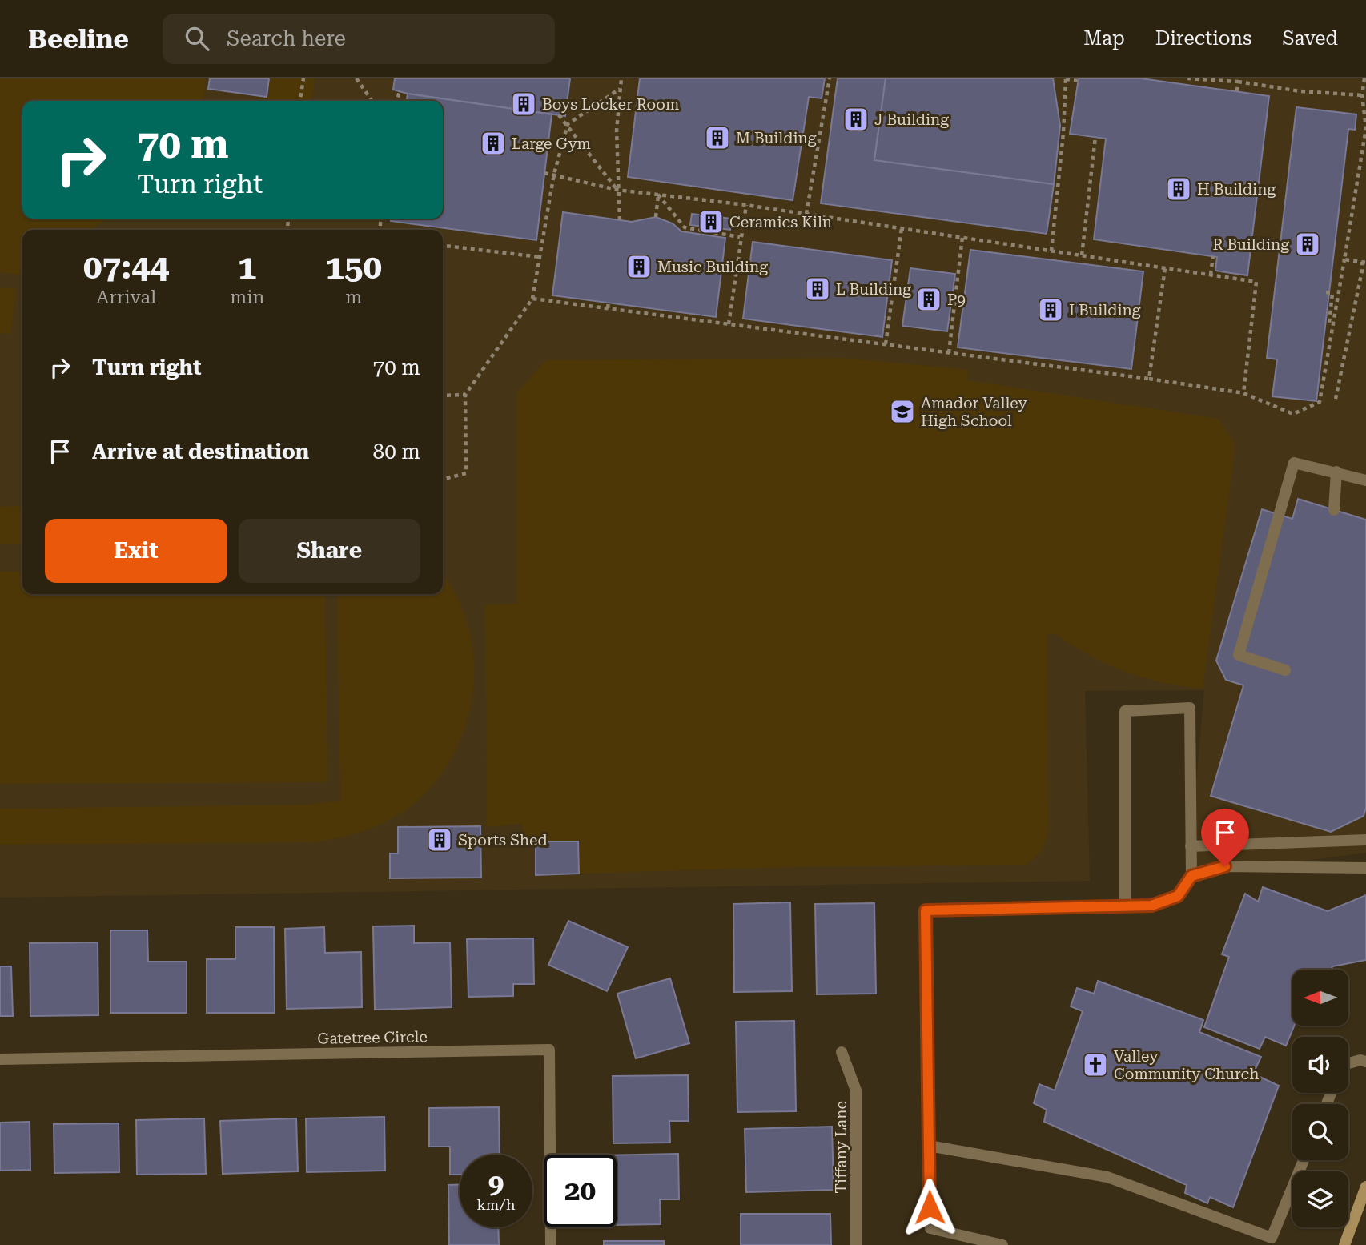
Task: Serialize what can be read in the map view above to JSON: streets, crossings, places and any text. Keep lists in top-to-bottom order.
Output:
{
  "streets": {
    "street": ["Gatetree Circle", "Tiffany Lane"]
  },
  "places": {
    "building": [
      "Boys Locker Room",
      "J Building",
      "M Building",
      "Large Gym",
      "H Building",
      "Ceramics Kiln",
      "R Building",
      "Music Building",
      "L Building",
      "P9",
      "I Building",
      "Sports Shed"
    ],
    "school or university": ["Amador Valley High School"],
    "church": ["Valley Community Church"]
  },
  "north": "left",
  "page": {
    "header": "Beeline",
    "search": "Search here",
    "nav": ["Map", "Directions", "Saved"],
    "turn": ["70 m", "Turn right"],
    "eta": [
      "07:44",
      "Arrival",
      "1",
      "min",
      "150",
      "m"
    ],
    "list": [
      {
        "name": "Turn right",
        "value": "70 m"
      },
      {
        "name": "Arrive at destination",
        "value": "80 m"
      }
    ],
    "buttons": ["Exit", "Share"],
    "speed": "9 km/h",
    "limit": "20"
  }
}
